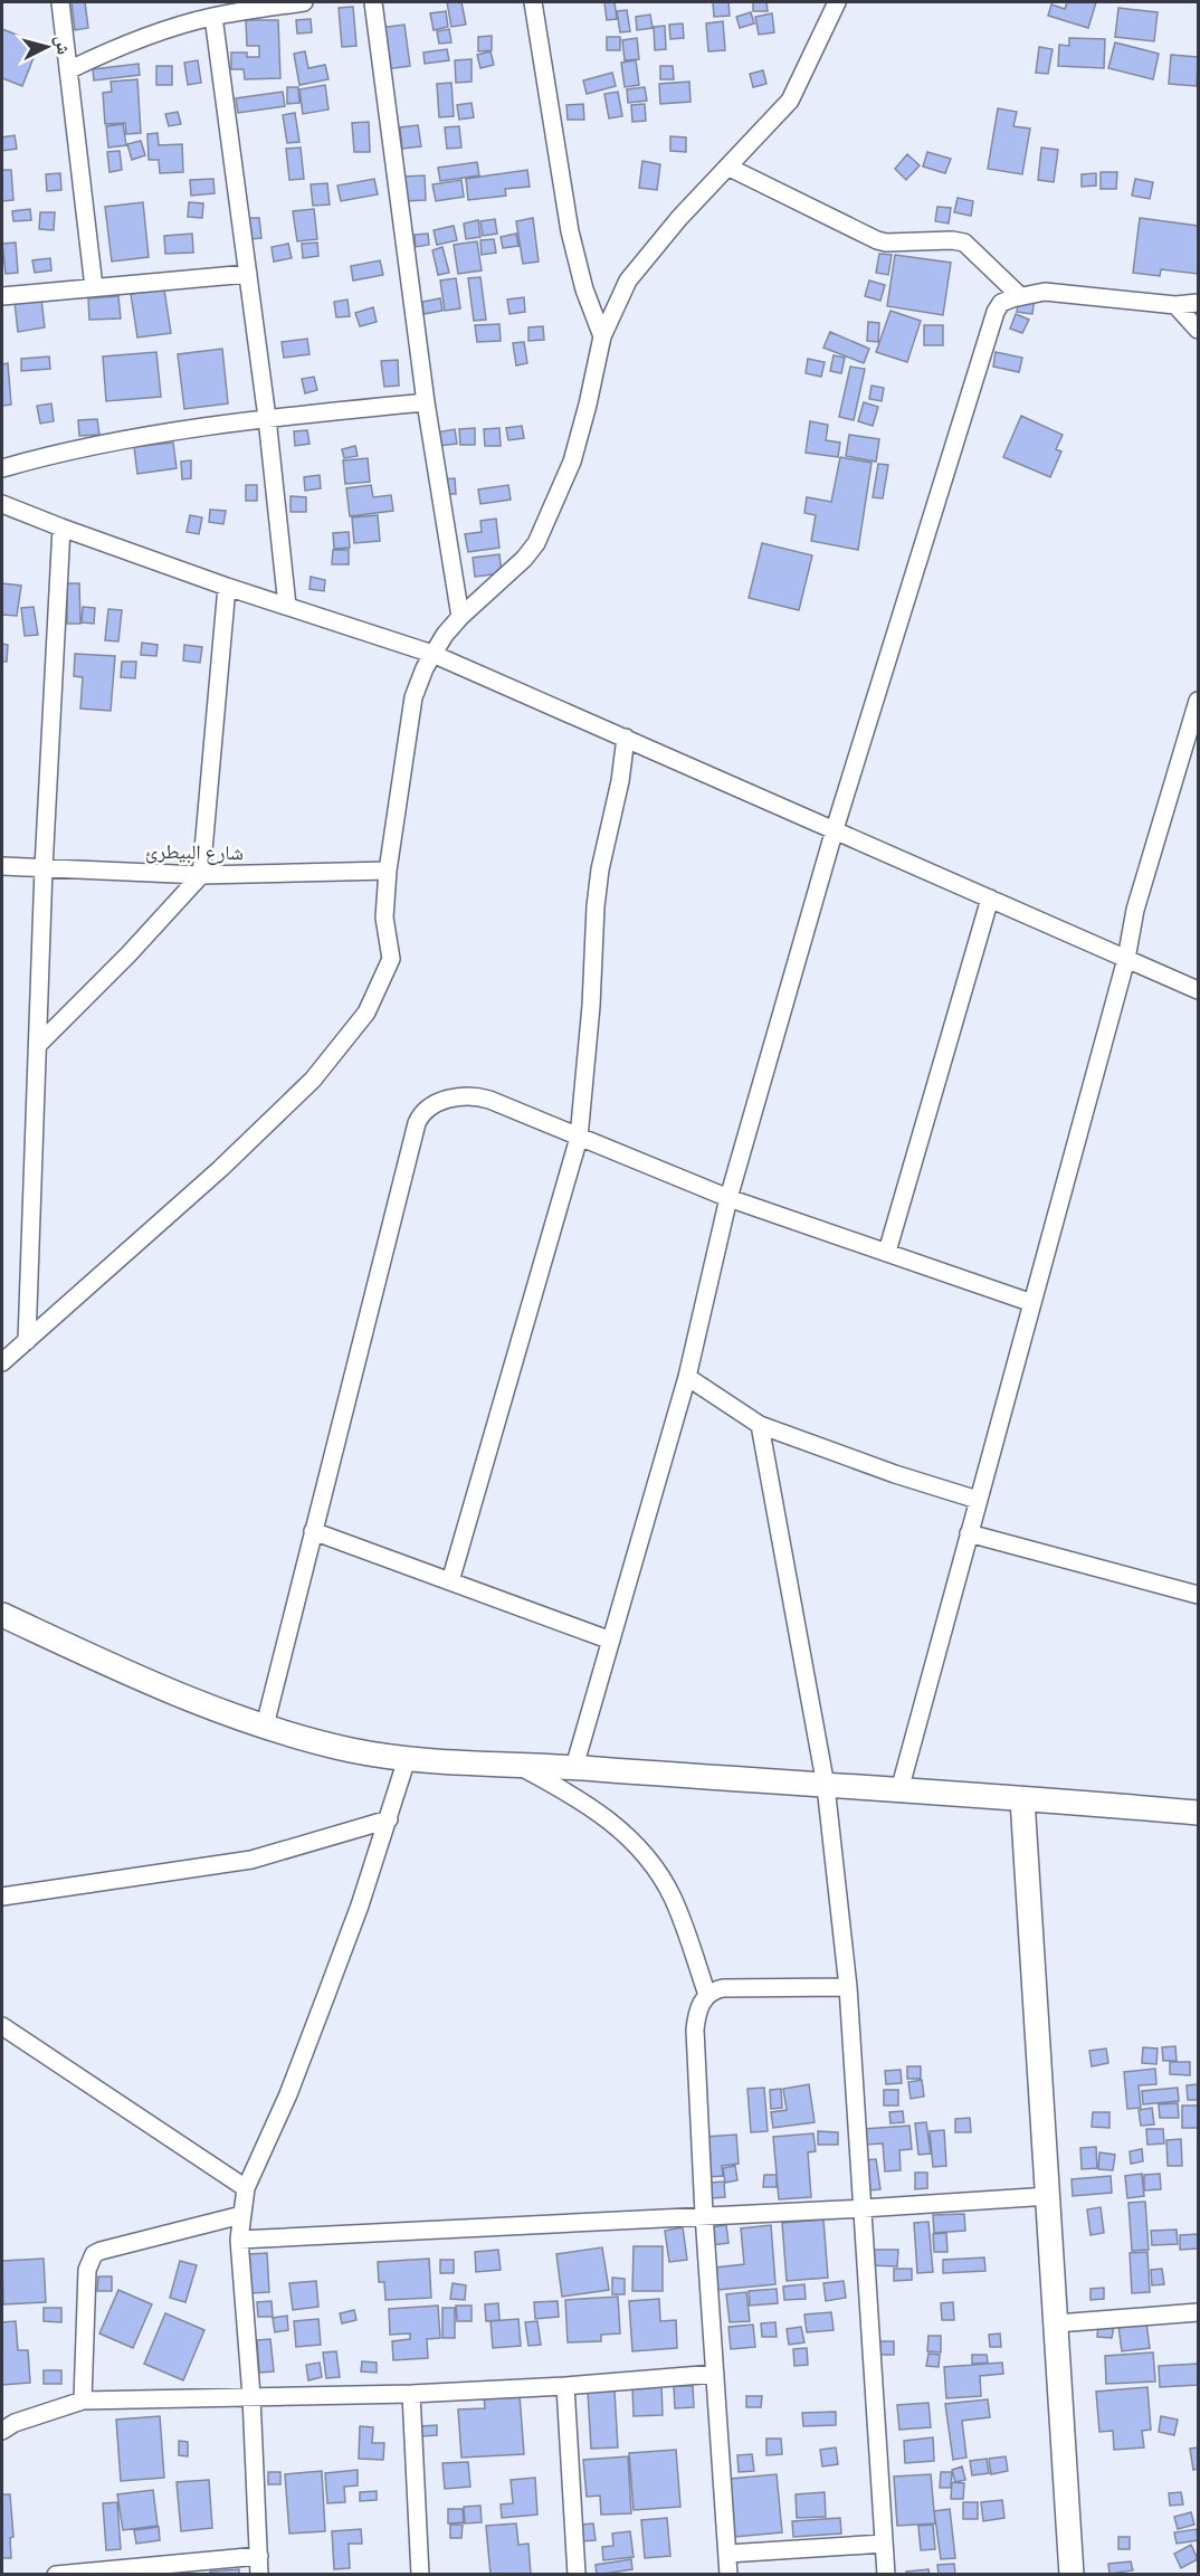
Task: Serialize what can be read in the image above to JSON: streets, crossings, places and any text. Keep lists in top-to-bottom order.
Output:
{
  "streets": {
    "street": ["شارع البيطرئ"]
  },
  "north": "right"
}
